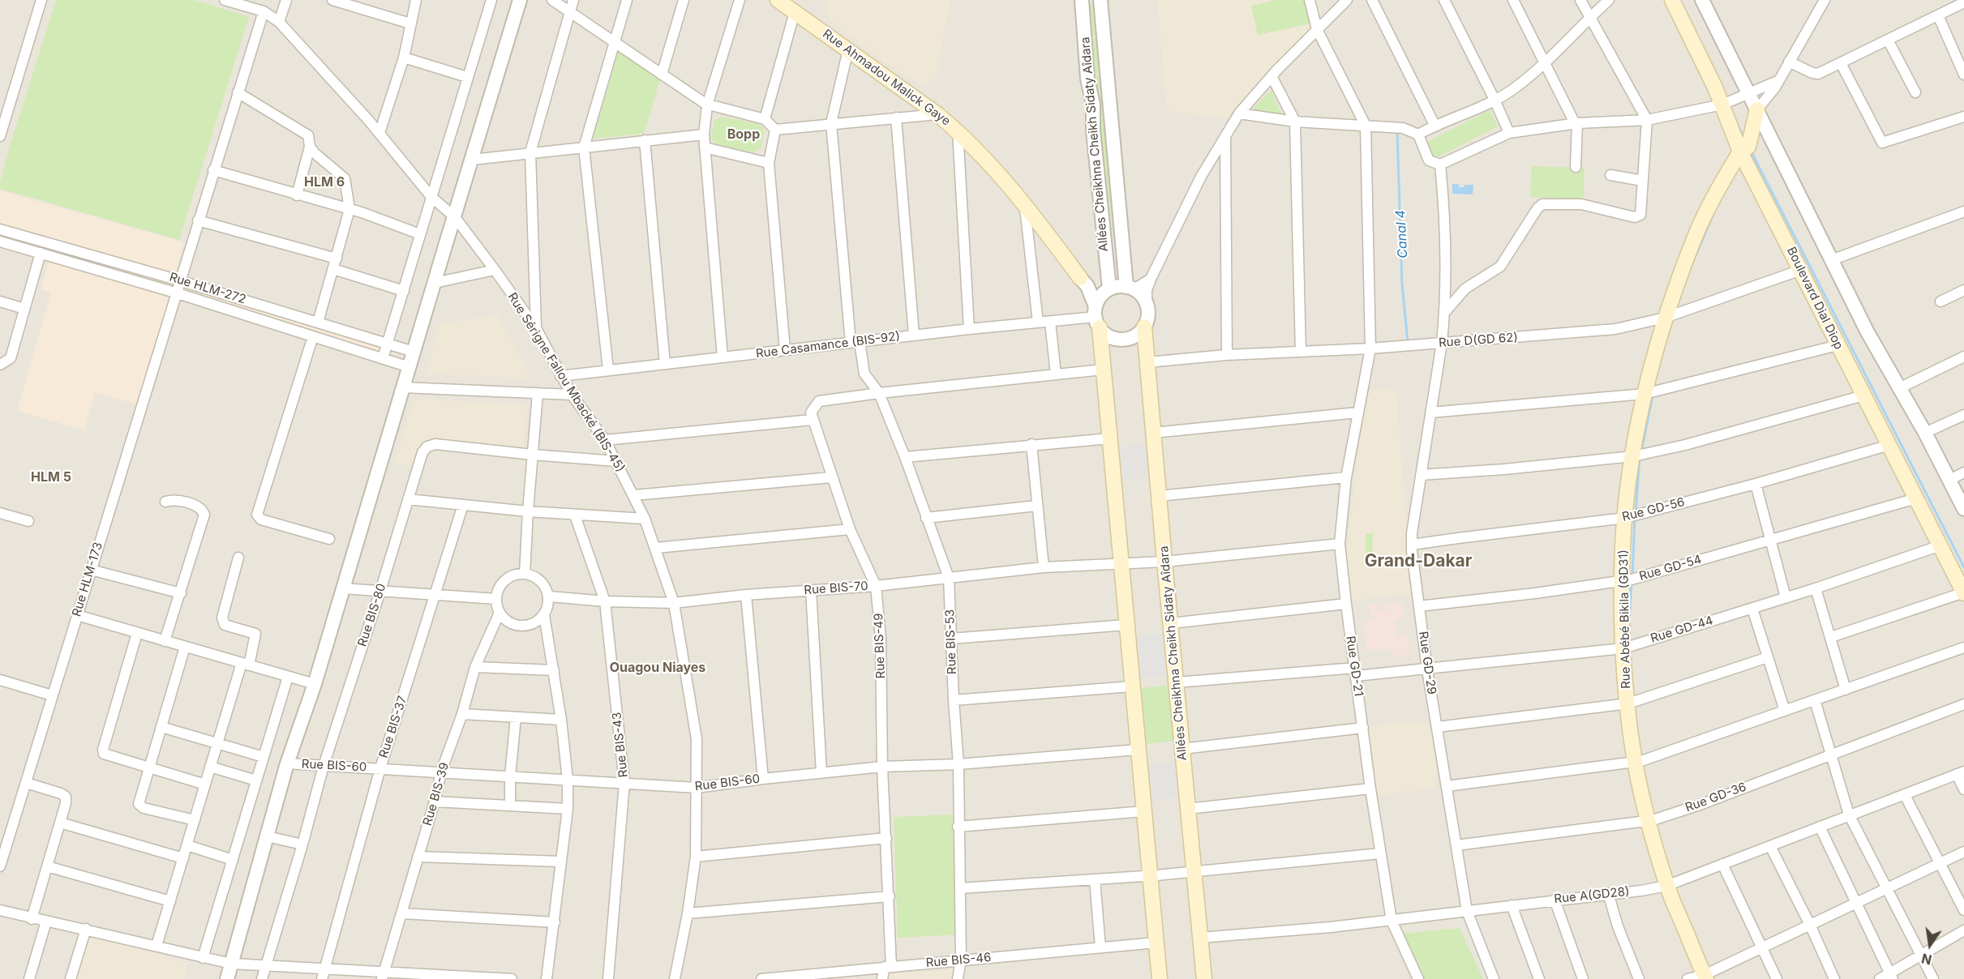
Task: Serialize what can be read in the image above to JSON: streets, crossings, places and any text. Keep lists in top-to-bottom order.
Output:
{
  "streets": {
    "main road": [
      "Rue Ahmadou Malick Gaye",
      "Allées Cheikhna Cheikh Sidaty Aîdara",
      "Boulevard Dial Diop",
      "Rue Abébé Bikila (GD31)"
    ],
    "street": [
      "Rue HLM-272",
      "Rue D(GD 62)",
      "Rue Casamance (BIS-92)",
      "Rue Sérigne Fallou Mbacké (BIS-45)",
      "Rue GD-56",
      "Rue GD-54",
      "Rue HLM-173",
      "Rue BIS-70",
      "Rue BIS-80",
      "Rue GD-44",
      "Rue BIS-53",
      "Rue BIS-49",
      "Rue GD-29",
      "Rue GD-21",
      "Rue BIS-37",
      "Rue BIS-43",
      "Rue BIS-60",
      "Rue BIS-39",
      "Rue GD-36",
      "Rue A(GD28)",
      "Rue BIS-46"
    ]
  },
  "crossings": [
    ["Rue Ahmadou Malick Gaye", "Rue BIS-53"],
    ["Allées Cheikhna Cheikh Sidaty Aîdara", "Rue D(GD 62)"],
    ["Allées Cheikhna Cheikh Sidaty Aîdara", "Rue Casamance (BIS-92)"],
    ["Allées Cheikhna Cheikh Sidaty Aîdara", "Rue BIS-70"],
    ["Allées Cheikhna Cheikh Sidaty Aîdara", "Rue GD-44"],
    ["Allées Cheikhna Cheikh Sidaty Aîdara", "Rue A(GD28)"],
    ["Rue HLM-272", "Rue HLM-173"],
    ["Boulevard Dial Diop", "Rue D(GD 62)"],
    ["Boulevard Dial Diop", "Rue GD-56"],
    ["Boulevard Dial Diop", "Rue GD-54"],
    ["Boulevard Dial Diop", "Rue Abébé Bikila (GD31)"],
    ["Boulevard Dial Diop", "Rue GD-44"],
    ["Rue D(GD 62)", "Rue Abébé Bikila (GD31)"],
    ["Rue D(GD 62)", "Rue GD-29"],
    ["Rue D(GD 62)", "Rue GD-21"],
    ["Rue Casamance (BIS-92)", "Rue Sérigne Fallou Mbacké (BIS-45)"],
    ["Rue Casamance (BIS-92)", "Rue BIS-53"],
    ["Rue Sérigne Fallou Mbacké (BIS-45)", "Rue HLM-173"],
    ["Rue Sérigne Fallou Mbacké (BIS-45)", "Rue BIS-70"],
    ["Rue Sérigne Fallou Mbacké (BIS-45)", "Rue BIS-80"],
    ["Rue Sérigne Fallou Mbacké (BIS-45)", "Rue BIS-60"],
    ["Rue GD-56", "Rue Abébé Bikila (GD31)"],
    ["Rue GD-56", "Rue GD-29"],
    ["Rue GD-54", "Rue Abébé Bikila (GD31)"],
    ["Rue GD-54", "Rue GD-29"],
    ["Rue BIS-70", "Rue BIS-53"],
    ["Rue BIS-70", "Rue BIS-49"],
    ["Rue BIS-70", "Rue GD-21"],
    ["Rue BIS-70", "Rue BIS-43"],
    ["Rue BIS-70", "Rue BIS-39"],
    ["Rue BIS-80", "Rue BIS-60"],
    ["Rue Abébé Bikila (GD31)", "Rue GD-44"],
    ["Rue Abébé Bikila (GD31)", "Rue GD-36"],
    ["Rue Abébé Bikila (GD31)", "Rue A(GD28)"],
    ["Rue GD-44", "Rue GD-29"],
    ["Rue GD-44", "Rue GD-21"],
    ["Rue BIS-53", "Rue BIS-60"],
    ["Rue BIS-53", "Rue BIS-46"],
    ["Rue BIS-49", "Rue BIS-60"],
    ["Rue BIS-49", "Rue BIS-46"],
    ["Rue GD-29", "Rue GD-36"],
    ["Rue GD-29", "Rue A(GD28)"],
    ["Rue GD-21", "Rue A(GD28)"],
    ["Rue BIS-37", "Rue BIS-60"],
    ["Rue BIS-43", "Rue BIS-60"],
    ["Rue BIS-60", "Rue BIS-39"]
  ],
  "districts": [
    "Bopp",
    "HLM 6",
    "HLM 5",
    "Grand-Dakar",
    "Ouagou Niayes"
  ],
  "water": ["Canal 4"],
  "north": "bottom"
}
